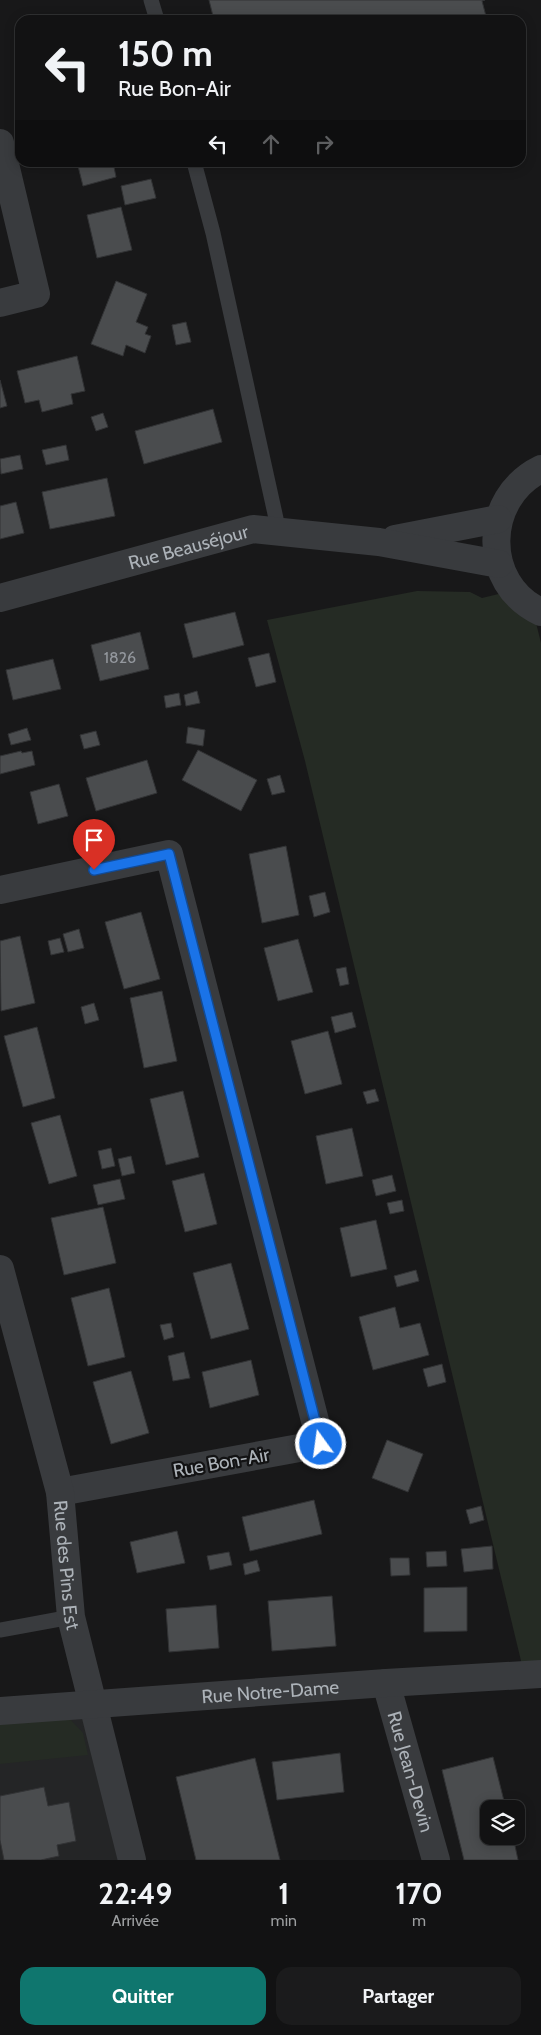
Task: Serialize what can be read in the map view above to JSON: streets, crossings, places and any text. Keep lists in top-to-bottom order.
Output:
{
  "streets": {
    "street": [
      "Rue Beauséjour",
      "Rue Bon-Air",
      "Rue des Pins Est",
      "Rue Notre-Dame",
      "Rue Jean-Devin"
    ]
  },
  "crossings": [
    ["Rue Bon-Air", "Rue des Pins Est"],
    ["Rue des Pins Est", "Rue Notre-Dame"],
    ["Rue Notre-Dame", "Rue Jean-Devin"]
  ],
  "house_numbers": ["1826"],
  "page": {
    "turn": ["150 m", "Rue Bon-Air"],
    "eta": [
      "22:49",
      "Arrivée",
      "1",
      "min",
      "170",
      "m"
    ],
    "buttons": ["Quitter", "Partager"]
  }
}
